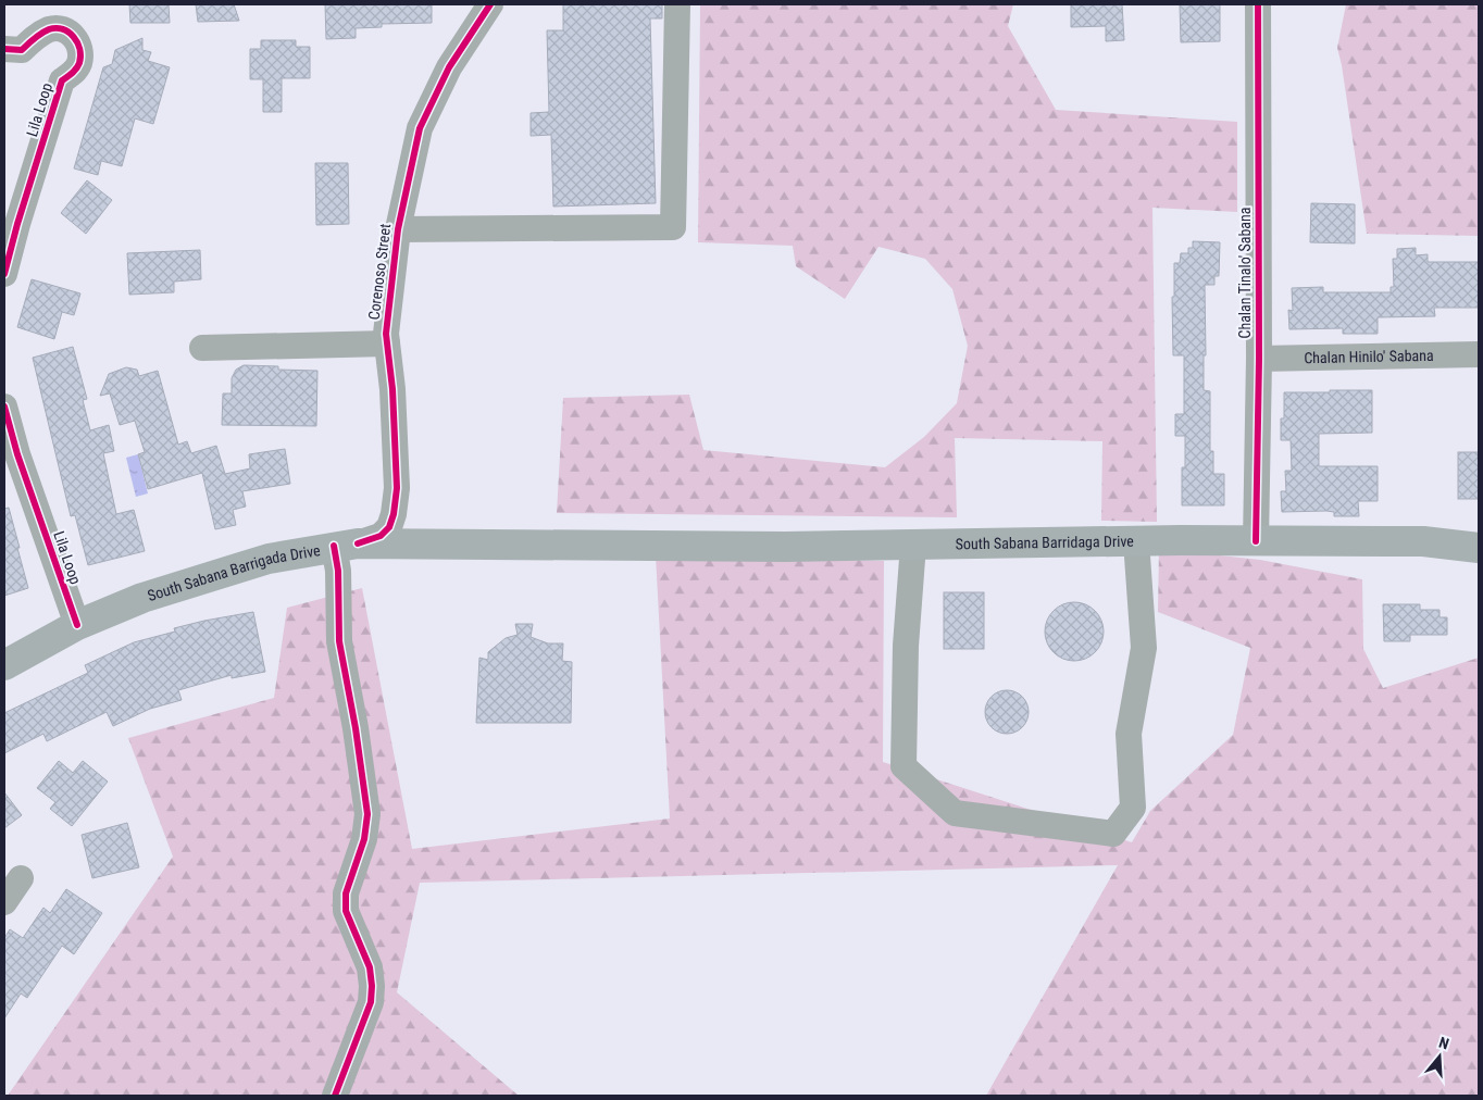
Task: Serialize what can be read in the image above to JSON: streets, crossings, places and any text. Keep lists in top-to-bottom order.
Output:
{
  "streets": {
    "main road": ["South Sabana Barridaga Drive", "South Sabana Barrigada Drive"],
    "street": [
      "Lila Loop",
      "Corenoso Street",
      "Chalan Tinalo' Sabana",
      "Chalan Hinilo' Sabana"
    ]
  },
  "crossings": [
    ["Lila Loop", "South Sabana Barrigada Drive"],
    ["Corenoso Street", "South Sabana Barrigada Drive"],
    ["Chalan Tinalo' Sabana", "Chalan Hinilo' Sabana"],
    ["Chalan Tinalo' Sabana", "South Sabana Barridaga Drive"],
    ["South Sabana Barridaga Drive", "South Sabana Barrigada Drive"]
  ],
  "north": "top"
}
